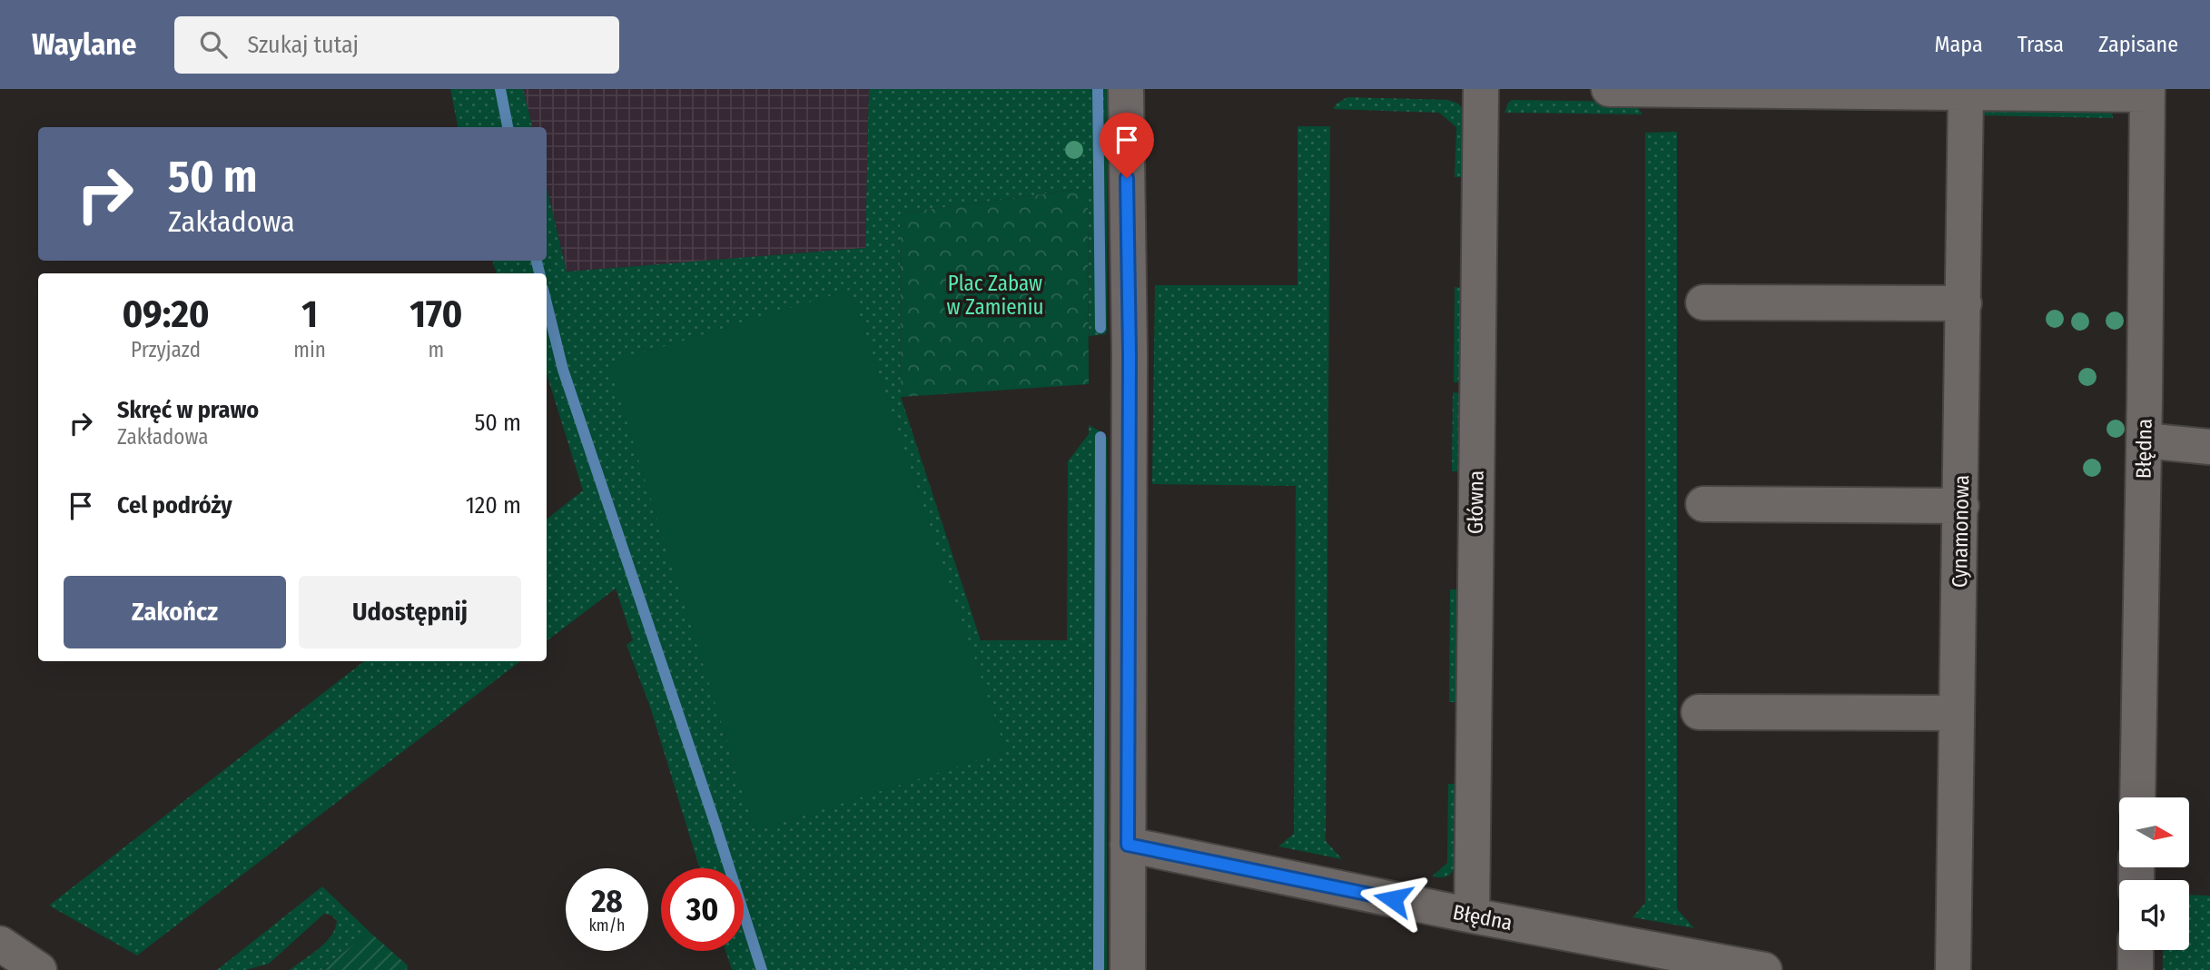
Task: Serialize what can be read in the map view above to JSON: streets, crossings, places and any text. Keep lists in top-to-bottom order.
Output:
{
  "streets": {
    "street": ["Błędna", "Główna", "Cynamonowa"]
  },
  "crossings": [
    ["Błędna", "Główna"]
  ],
  "parks": ["Plac Zabaw w Zamieniu"],
  "north": "right",
  "page": {
    "header": "Waylane",
    "search": "Szukaj tutaj",
    "nav": ["Mapa", "Trasa", "Zapisane"],
    "turn": ["50 m", "Zakładowa"],
    "eta": [
      "09:20",
      "Przyjazd",
      "1",
      "min",
      "170",
      "m"
    ],
    "list": [
      {
        "name": "Skręć w prawo",
        "note": "Zakładowa",
        "value": "50 m"
      },
      {
        "name": "Cel podróży",
        "value": "120 m"
      }
    ],
    "buttons": ["Zakończ", "Udostępnij"],
    "speed": "28 km/h",
    "limit": "30"
  }
}
